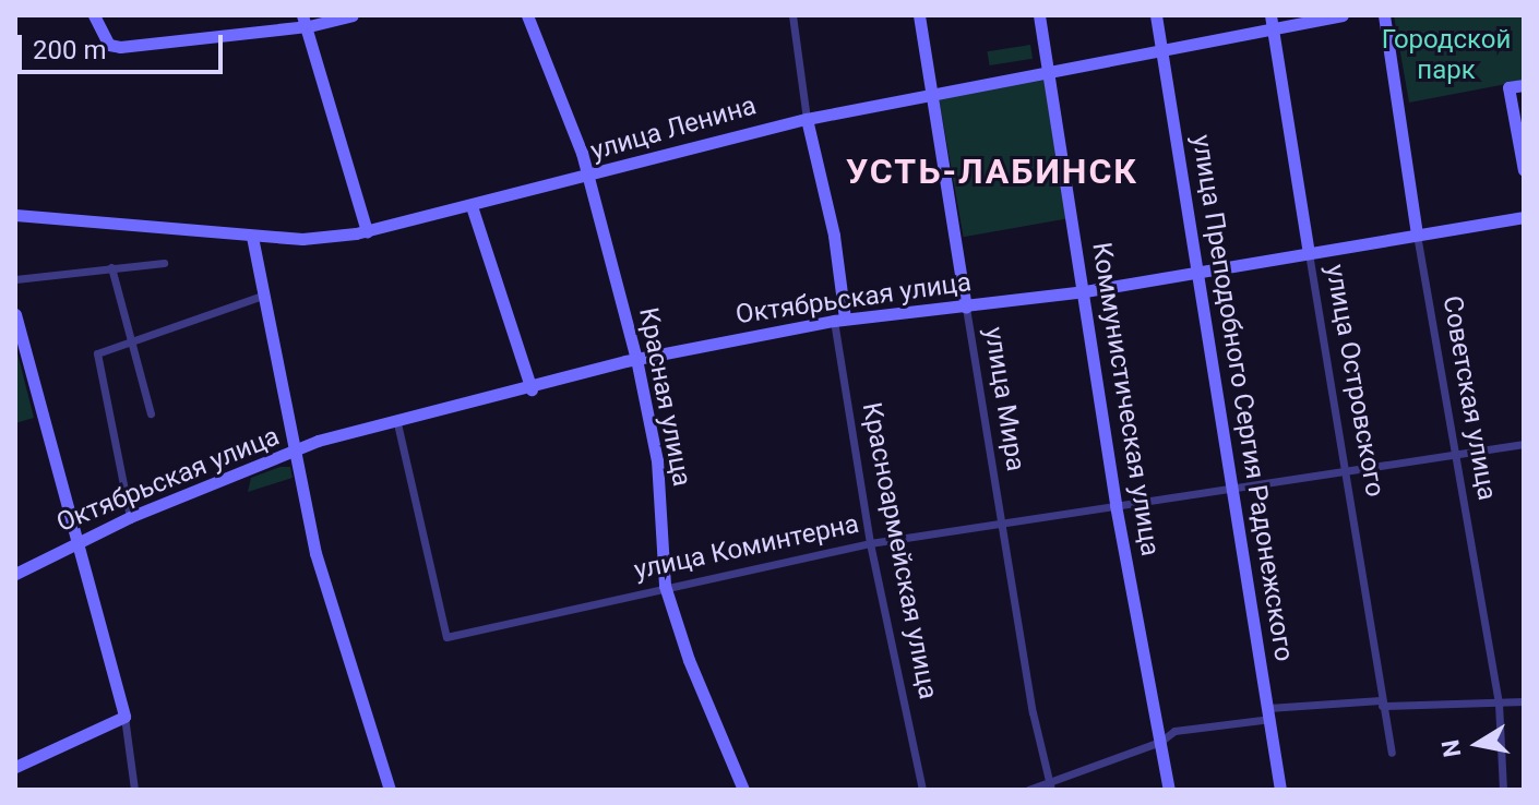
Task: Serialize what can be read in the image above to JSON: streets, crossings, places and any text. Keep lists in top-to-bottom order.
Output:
{
  "streets": {
    "street": [
      "улица Ленина",
      "Октябрьская улица",
      "улица Островского",
      "Красная улица",
      "улица Преподобного Сергия Радонежского",
      "Советская улица",
      "улица Мира",
      "Коммунистическая улица",
      "улица Коминтерна",
      "Красноармейская улица"
    ]
  },
  "crossings": [
    ["улица Ленина", "улица Островского"],
    ["улица Ленина", "Красная улица"],
    ["улица Ленина", "улица Преподобного Сергия Радонежского"],
    ["улица Ленина", "улица Мира"],
    ["улица Ленина", "Коммунистическая улица"],
    ["улица Ленина", "Красноармейская улица"],
    ["Октябрьская улица", "улица Островского"],
    ["Октябрьская улица", "Красная улица"],
    ["Октябрьская улица", "улица Преподобного Сергия Радонежского"],
    ["Октябрьская улица", "Советская улица"],
    ["Октябрьская улица", "улица Мира"],
    ["Октябрьская улица", "Коммунистическая улица"],
    ["Октябрьская улица", "улица Коминтерна"],
    ["Октябрьская улица", "Красноармейская улица"],
    ["улица Островского", "улица Коминтерна"],
    ["Красная улица", "улица Коминтерна"],
    ["улица Преподобного Сергия Радонежского", "улица Коминтерна"],
    ["Советская улица", "улица Коминтерна"],
    ["улица Мира", "улица Коминтерна"],
    ["Коммунистическая улица", "улица Коминтерна"],
    ["улица Коминтерна", "Красноармейская улица"]
  ],
  "districts": ["УСТЬ-ЛАБИНСК"],
  "parks": ["Городской парк"],
  "scale_bar": "200 m",
  "north": "left"
}
